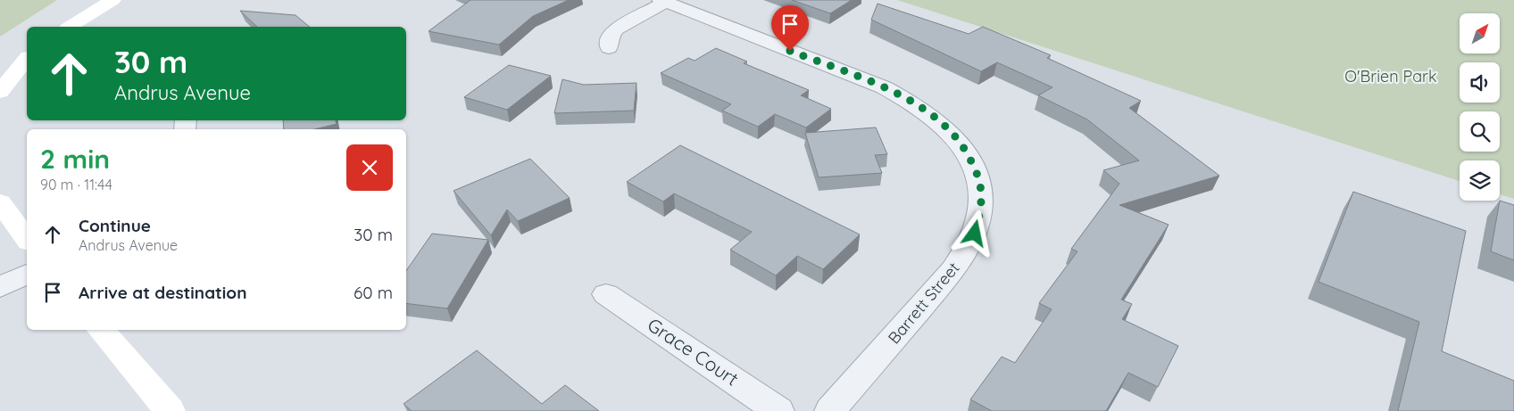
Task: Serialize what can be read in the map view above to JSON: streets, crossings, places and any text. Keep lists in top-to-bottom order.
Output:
{
  "streets": {
    "street": ["Barrett Street", "Grace Court"]
  },
  "parks": ["O'Brien Park"],
  "north": "top right",
  "page": {
    "turn": ["30 m", "Andrus Avenue"],
    "heading": ["2 min", "90 m · 11:44"],
    "list": [
      {
        "name": "Continue",
        "note": "Andrus Avenue",
        "value": "30 m"
      },
      {
        "name": "Arrive at destination",
        "value": "60 m"
      }
    ]
  }
}
